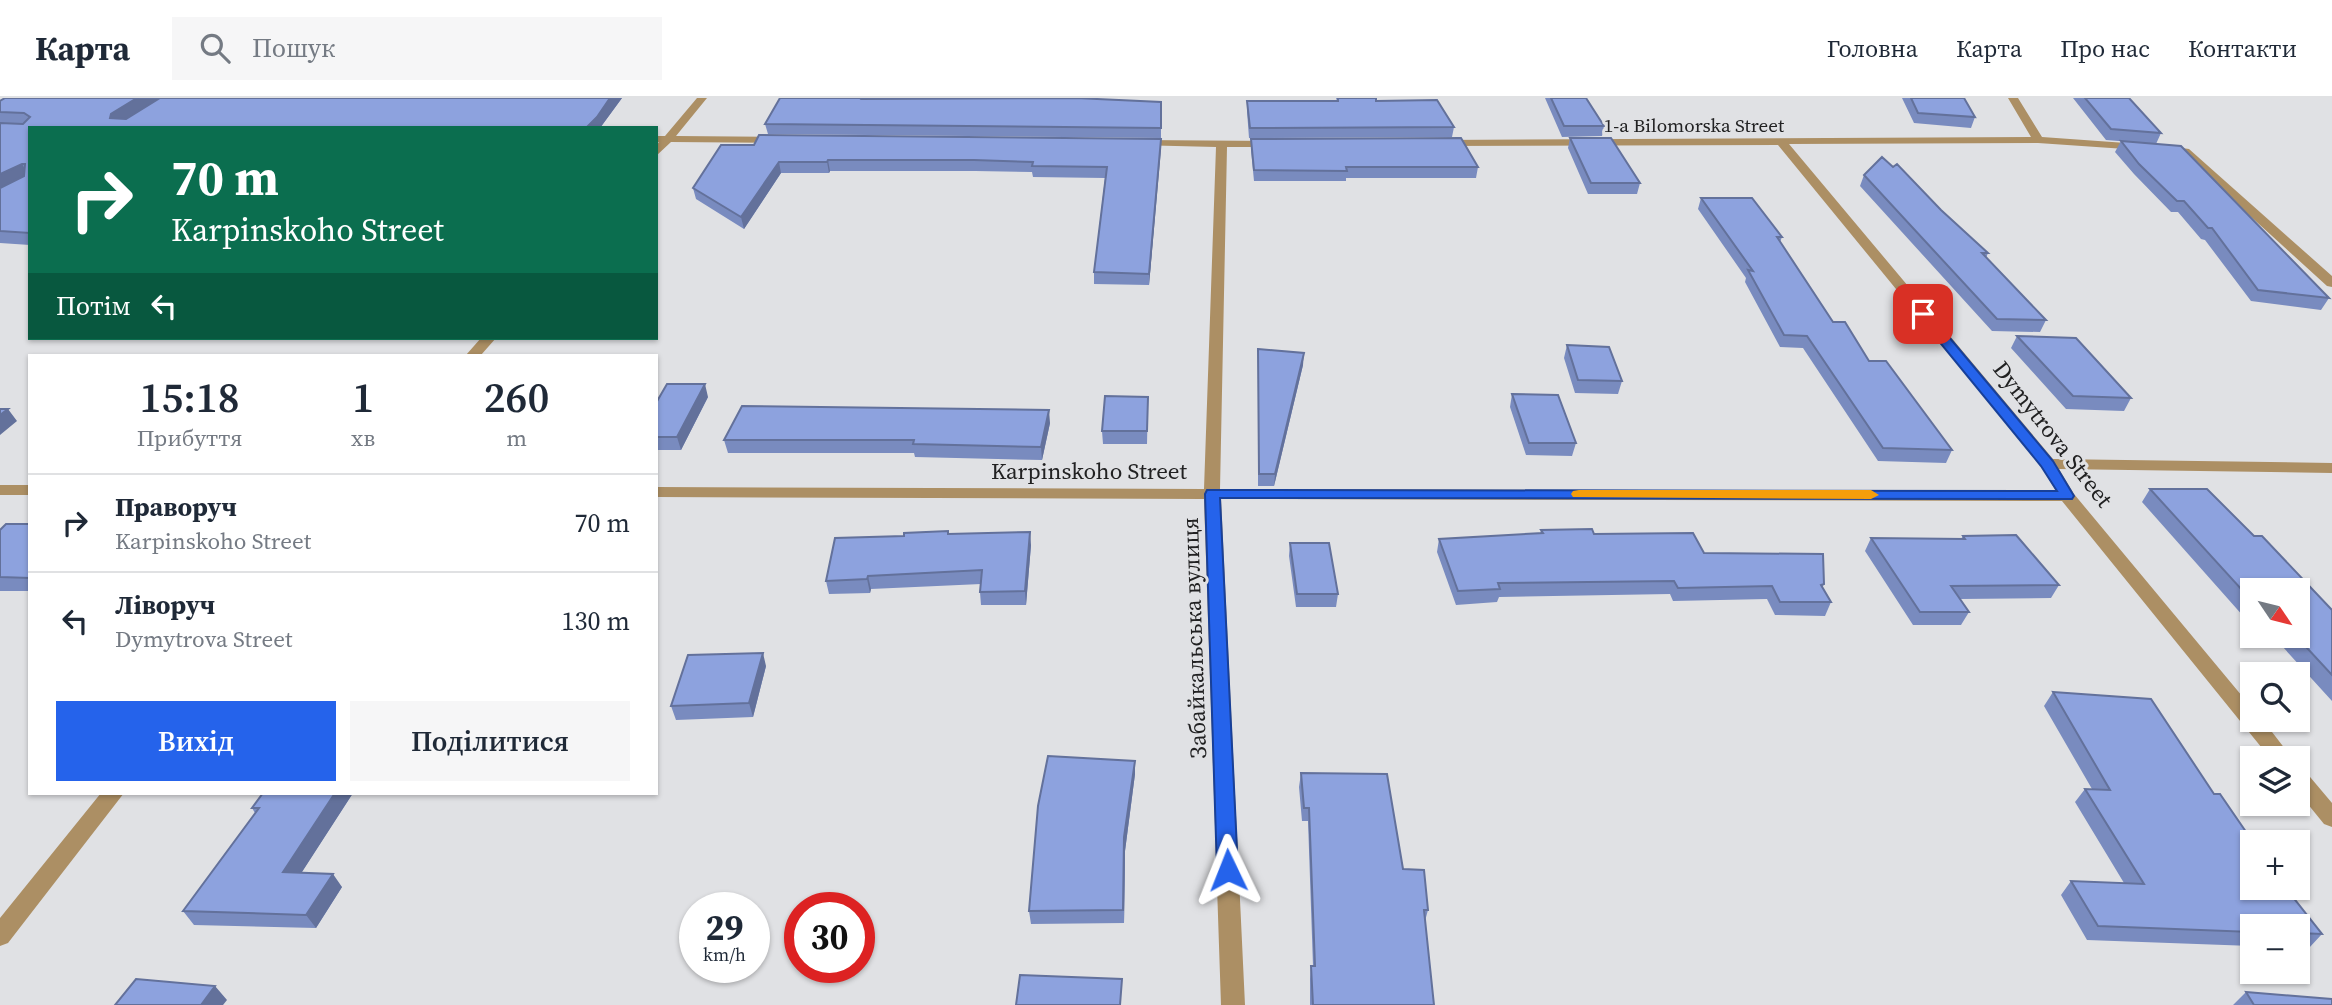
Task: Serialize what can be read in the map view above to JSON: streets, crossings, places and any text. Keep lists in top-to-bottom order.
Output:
{
  "streets": {
    "street": [
      "1-a Bilomorska Street",
      "Dymytrova Street",
      "Karpinskoho Street",
      "Забайкальська вулиця"
    ]
  },
  "crossings": [
    ["1-a Bilomorska Street", "Dymytrova Street"],
    ["Dymytrova Street", "Karpinskoho Street"],
    ["Karpinskoho Street", "Забайкальська вулиця"]
  ],
  "north": "bottom right",
  "page": {
    "header": "Карта",
    "search": "Пошук",
    "nav": [
      "Головна",
      "Карта",
      "Про нас",
      "Контакти"
    ],
    "turn": ["70 m", "Karpinskoho Street"],
    "then": "Потім",
    "eta": [
      "15:18",
      "Прибуття",
      "1",
      "хв",
      "260",
      "m"
    ],
    "list": [
      {
        "name": "Праворуч",
        "note": "Karpinskoho Street",
        "value": "70 m"
      },
      {
        "name": "Ліворуч",
        "note": "Dymytrova Street",
        "value": "130 m"
      }
    ],
    "map_buttons": ["+", "−"],
    "buttons": ["Вихід", "Поділитися"],
    "speed": "29 km/h",
    "limit": "30"
  }
}
